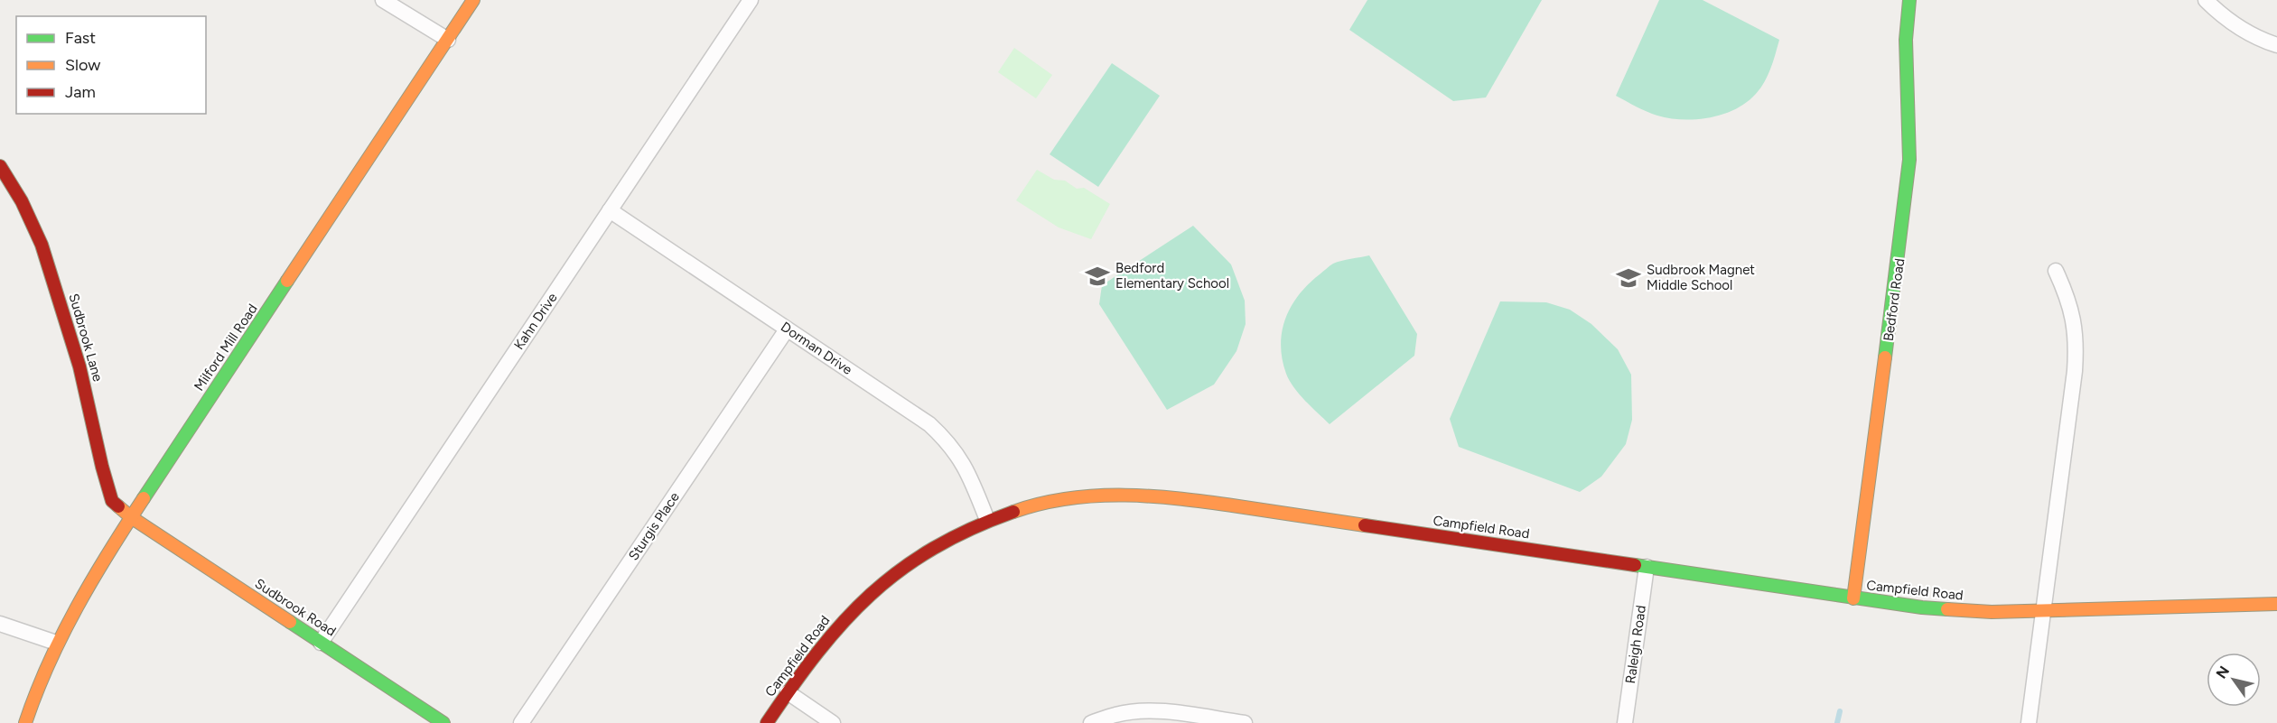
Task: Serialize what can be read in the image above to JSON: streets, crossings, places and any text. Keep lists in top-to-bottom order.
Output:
{
  "streets": {
    "street": [
      "Bedford Road",
      "Kahn Drive",
      "Sudbrook Lane",
      "Milford Mill Road",
      "Dorman Drive",
      "Sturgis Place",
      "Campfield Road",
      "Sudbrook Road",
      "Raleigh Road"
    ]
  },
  "crossings": [
    ["Bedford Road", "Campfield Road"],
    ["Kahn Drive", "Dorman Drive"],
    ["Kahn Drive", "Sudbrook Road"],
    ["Sudbrook Lane", "Milford Mill Road"],
    ["Sudbrook Lane", "Sudbrook Road"],
    ["Milford Mill Road", "Sudbrook Road"],
    ["Dorman Drive", "Sturgis Place"],
    ["Dorman Drive", "Campfield Road"],
    ["Campfield Road", "Raleigh Road"]
  ],
  "places": {
    "school or university": ["Bedford Elementary School", "Sudbrook Magnet Middle School"]
  },
  "legend": ["Fast", "Slow", "Jam"],
  "north": "top left"
}
